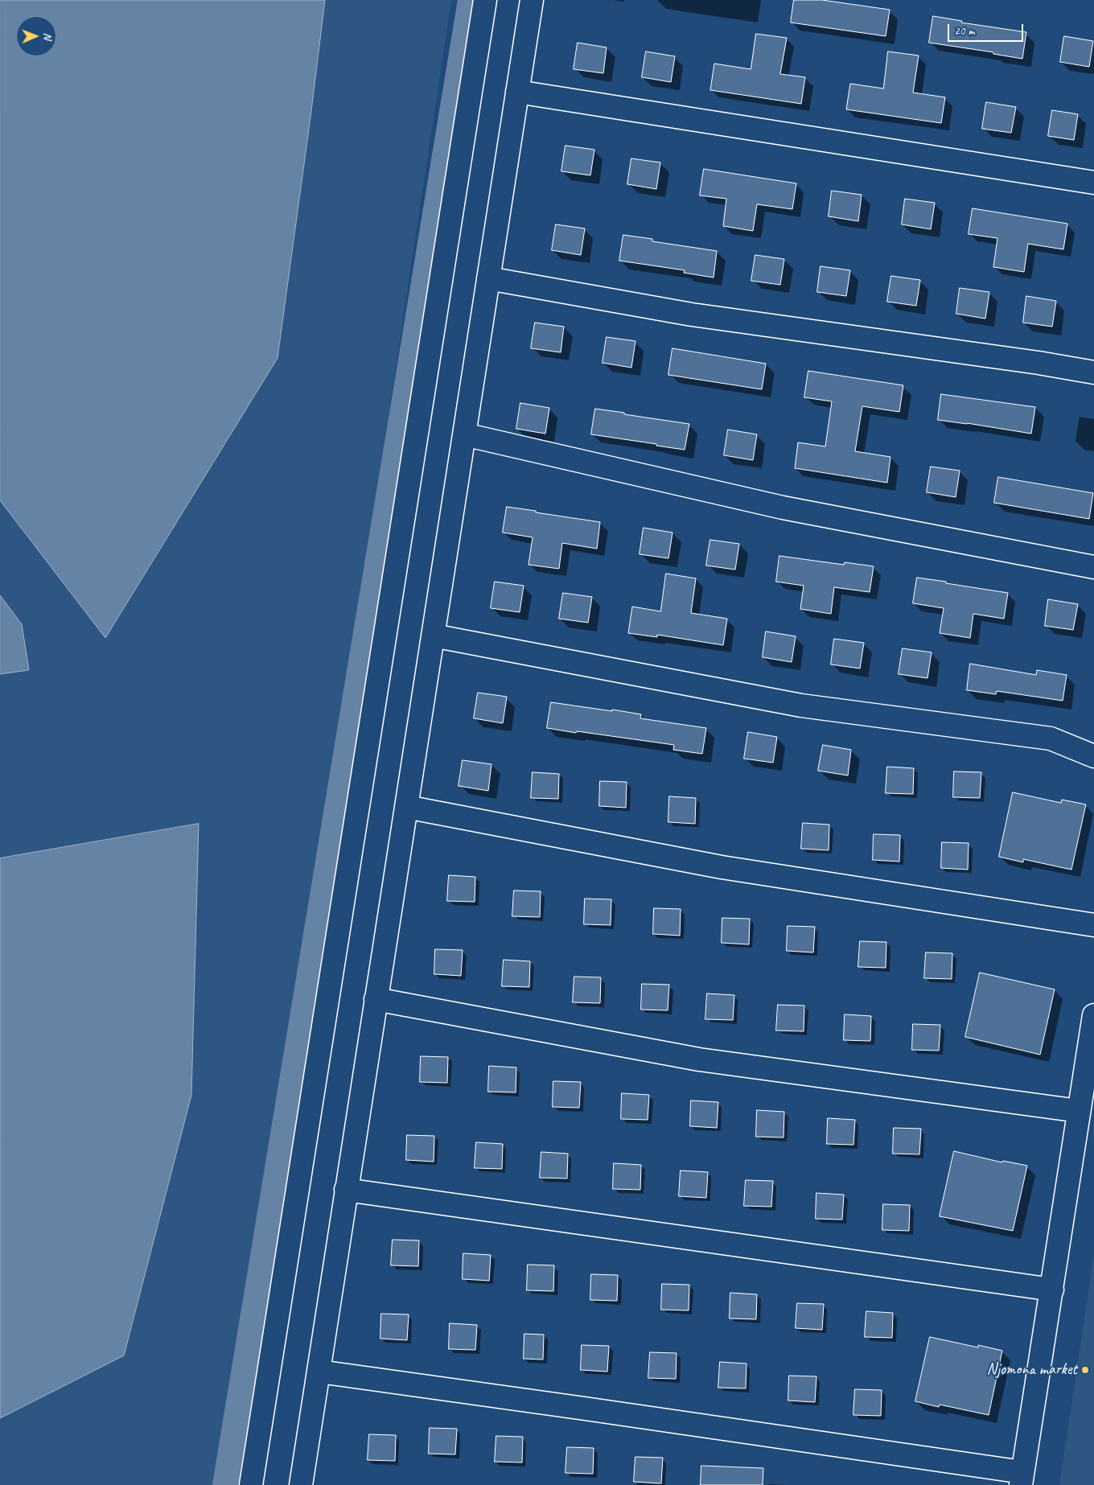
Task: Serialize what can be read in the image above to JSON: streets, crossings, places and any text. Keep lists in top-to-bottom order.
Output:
{
  "places": ["Njomona market"],
  "scale_bar": "20 m",
  "north": "right"
}
